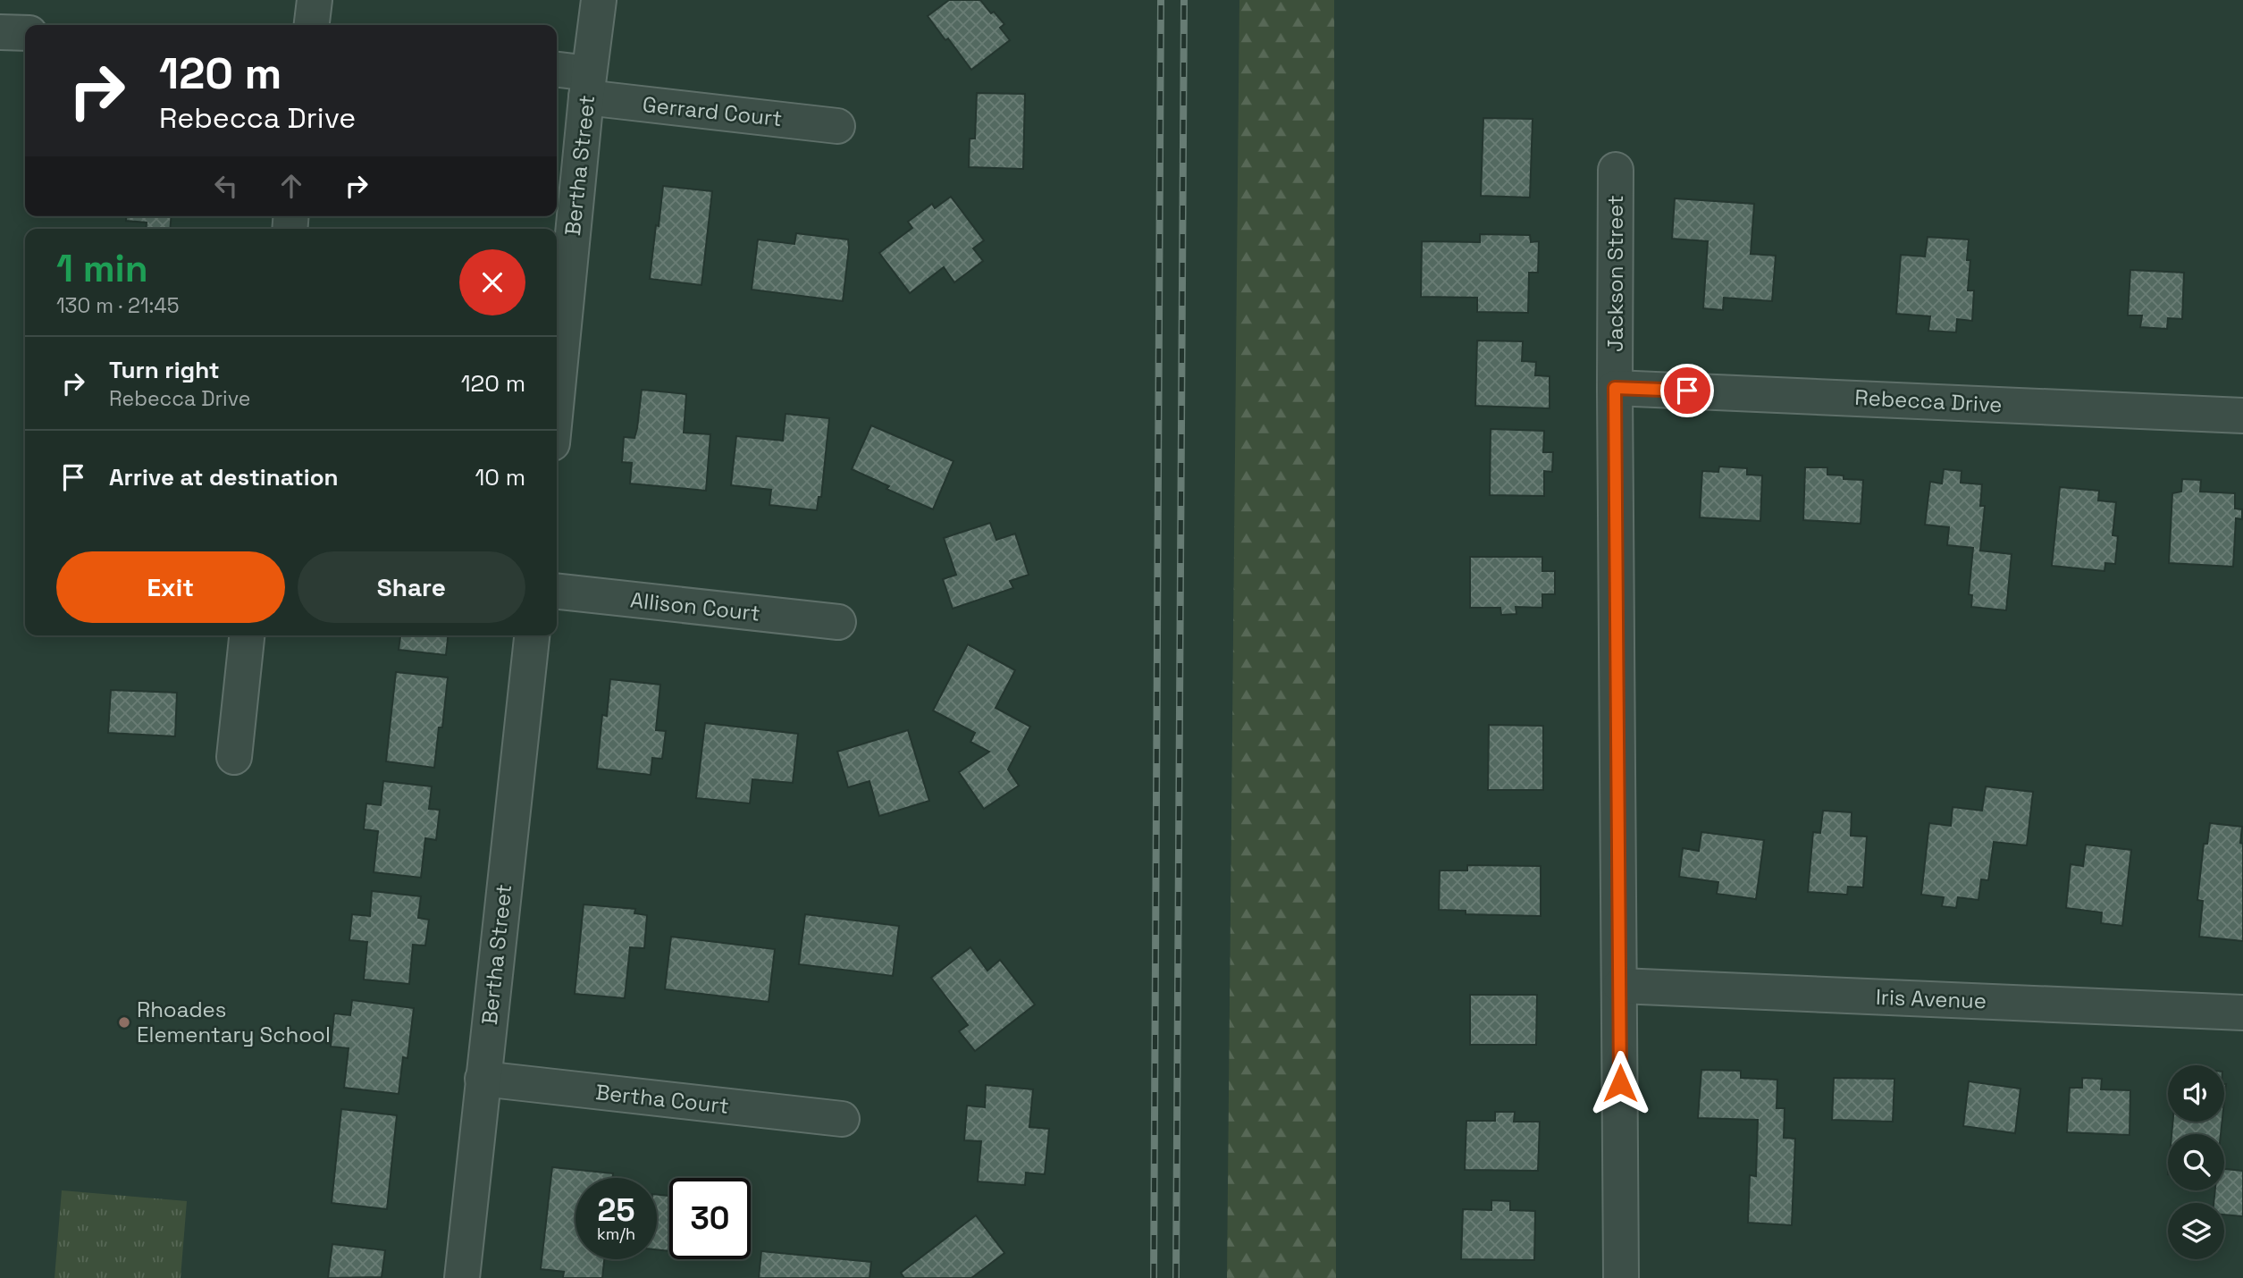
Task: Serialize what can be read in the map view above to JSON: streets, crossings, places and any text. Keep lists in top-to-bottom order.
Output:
{
  "streets": {
    "street": [
      "Gerrard Court",
      "Bertha Street",
      "Jackson Street",
      "Rebecca Drive",
      "Allison Court",
      "Iris Avenue",
      "Bertha Court"
    ]
  },
  "crossings": [
    ["Gerrard Court", "Bertha Street"],
    ["Bertha Street", "Bertha Court"],
    ["Jackson Street", "Rebecca Drive"],
    ["Jackson Street", "Iris Avenue"]
  ],
  "places": ["Rhoades Elementary School"],
  "page": {
    "turn": ["120 m", "Rebecca Drive"],
    "heading": ["1 min", "130 m · 21:45"],
    "list": [
      {
        "name": "Turn right",
        "note": "Rebecca Drive",
        "value": "120 m"
      },
      {
        "name": "Arrive at destination",
        "value": "10 m"
      }
    ],
    "buttons": ["Exit", "Share"],
    "speed": "25 km/h",
    "limit": "30"
  }
}
